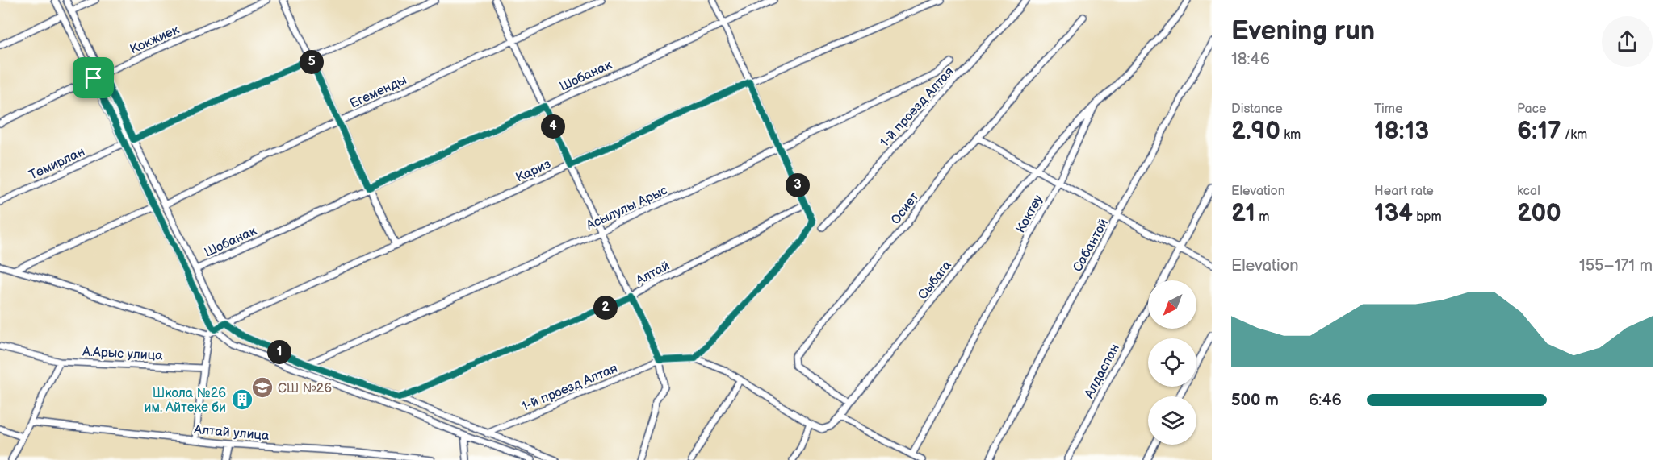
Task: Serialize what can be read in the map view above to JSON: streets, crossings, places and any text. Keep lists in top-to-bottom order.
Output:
{
  "streets": {
    "street": [
      "Кокжиек",
      "Шобанак",
      "Егеменды",
      "1-й проезд Алтая",
      "Темирлан",
      "Кариз",
      "Асылулы Арыс",
      "Осиет",
      "Коктеу",
      "Сабантой",
      "Алтай",
      "Сыбага",
      "А.Арыс улица",
      "Алдаспан",
      "Алтай улица"
    ]
  },
  "crossings": [
    ["Осиет", "Сыбага"],
    ["Коктеу", "Сыбага"]
  ],
  "places": {
    "school or university": ["СШ №26"],
    "building": ["Школа №26 им. Айтеке би"]
  },
  "north": "bottom left",
  "page": {
    "heading": ["Evening run", "18:46"],
    "pins": [
      "5",
      "4",
      "3",
      "2",
      "1"
    ],
    "stats": [
      ["Distance", "2.90 km"],
      ["Time", "18:13"],
      ["Pace", "6:17 /km"],
      ["Elevation", "21 m"],
      ["Heart rate", "134 bpm"],
      ["kcal", "200"]
    ],
    "chart": ["Elevation", "155–171 m"],
    "list": [
      {
        "name": "500 m",
        "note": "6:46"
      }
    ]
  }
}
